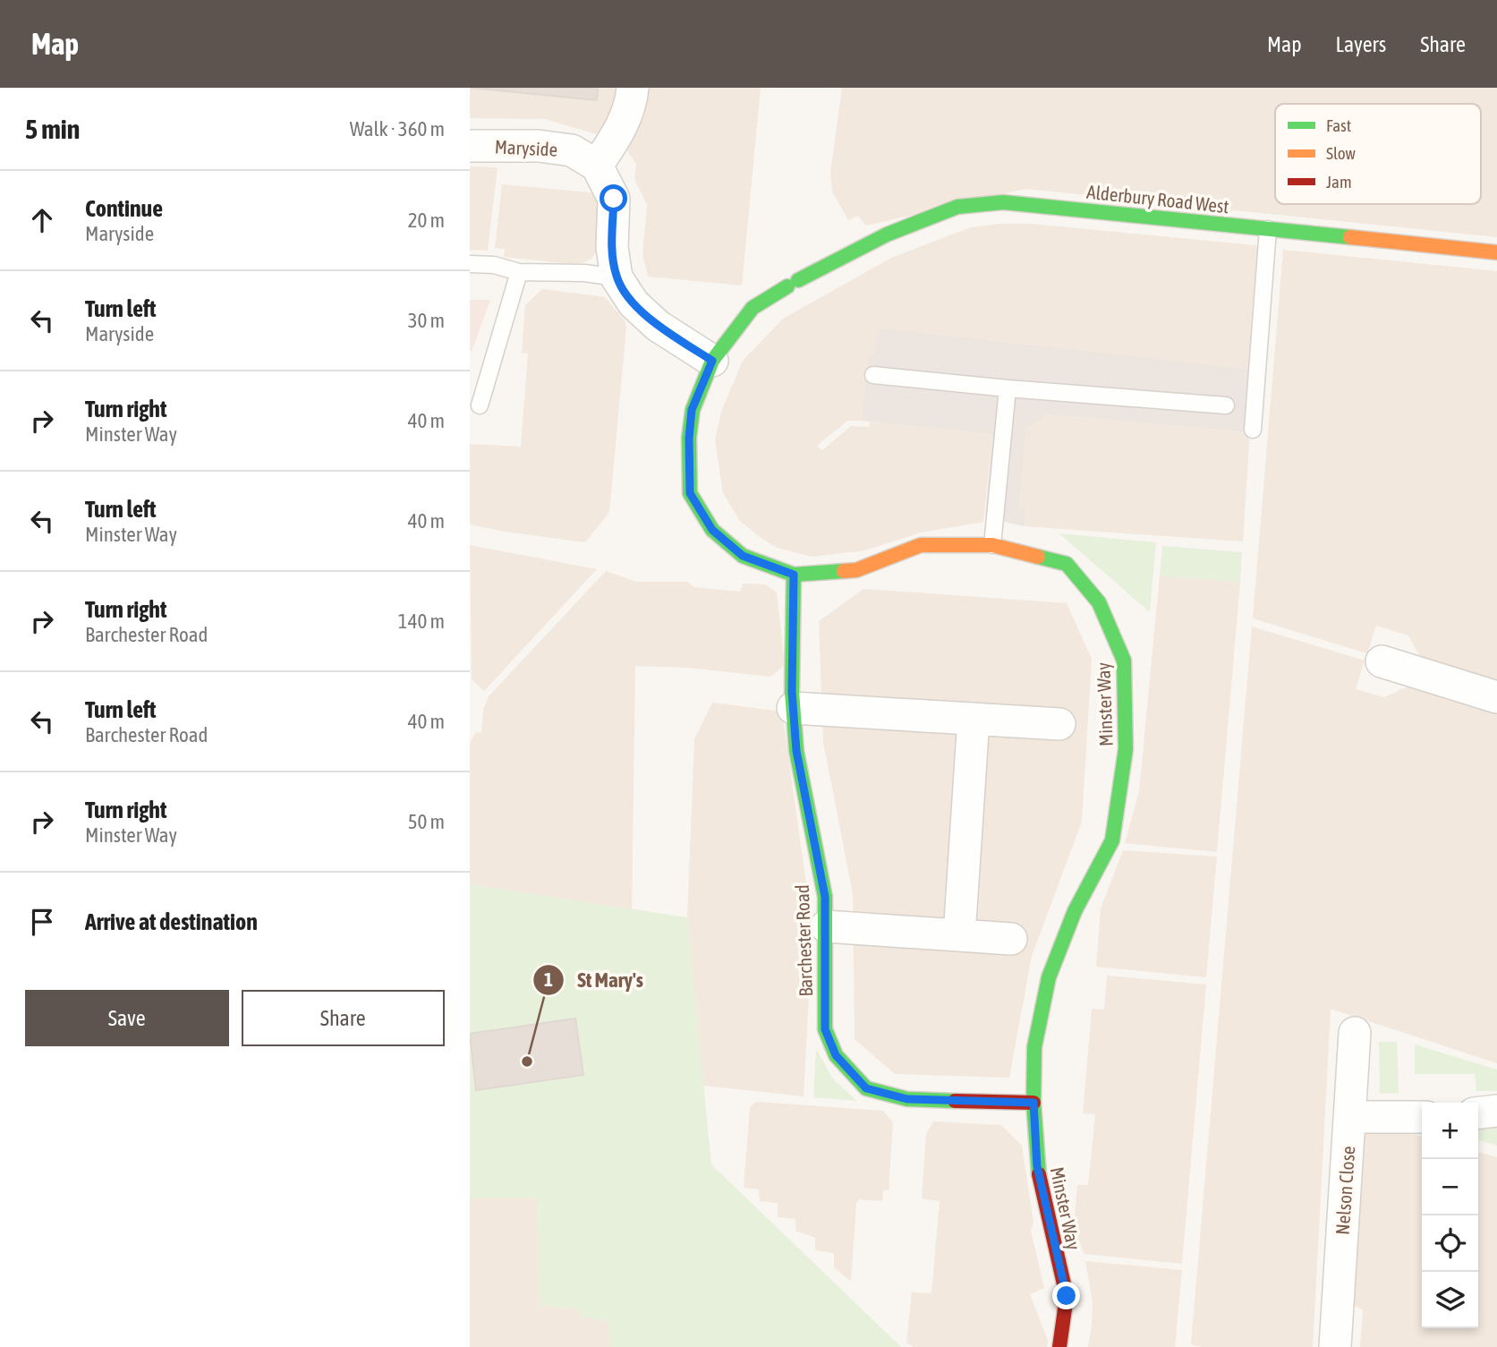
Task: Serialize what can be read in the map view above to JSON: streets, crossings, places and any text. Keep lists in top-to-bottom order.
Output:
{
  "streets": {
    "street": [
      "Maryside",
      "Alderbury Road West",
      "Minster Way",
      "Barchester Road",
      "Nelson Close"
    ]
  },
  "crossings": [
    ["Alderbury Road West", "Minster Way"],
    ["Minster Way", "Barchester Road"]
  ],
  "places": ["St Mary's"],
  "legend": ["Fast", "Slow", "Jam"],
  "page": {
    "header": "Map",
    "nav": ["Map", "Layers", "Share"],
    "heading": ["5 min", "Walk · 360 m"],
    "list": [
      ["Continue", "Maryside", "20 m"],
      ["Turn left", "Maryside", "30 m"],
      ["Turn right", "Minster Way", "40 m"],
      ["Turn left", "Minster Way", "40 m"],
      ["Turn right", "Barchester Road", "140 m"],
      ["Turn left", "Barchester Road", "40 m"],
      ["Turn right", "Minster Way", "50 m"],
      "Arrive at destination"
    ],
    "buttons": ["Save", "Share"],
    "map_buttons": ["+", "−"]
  }
}
